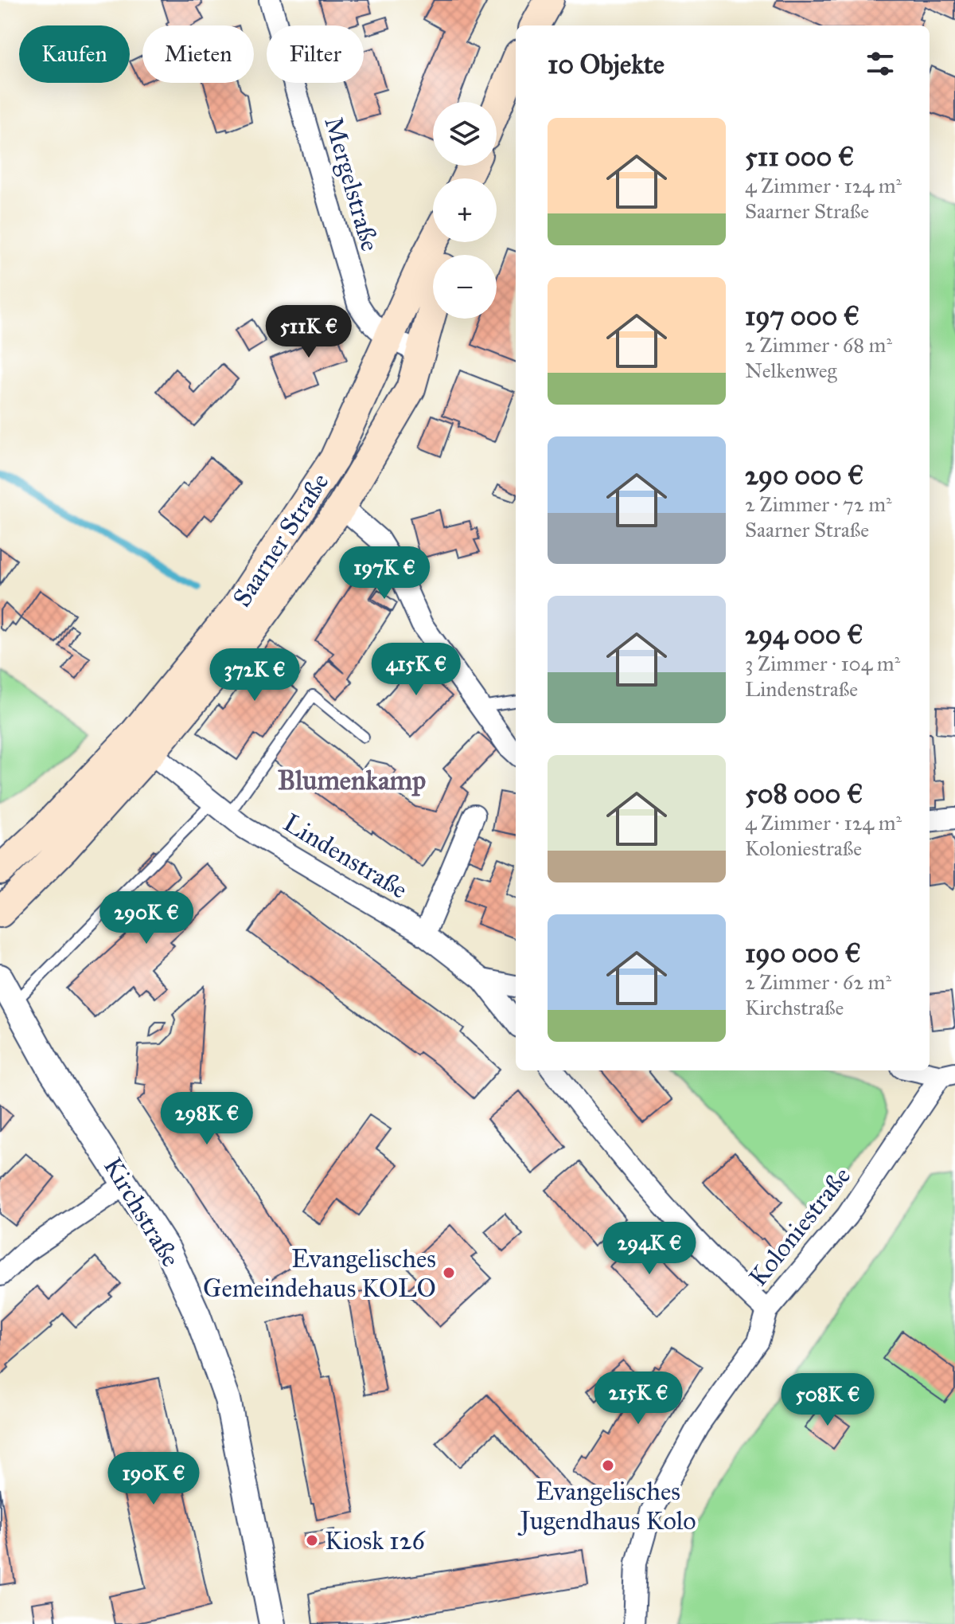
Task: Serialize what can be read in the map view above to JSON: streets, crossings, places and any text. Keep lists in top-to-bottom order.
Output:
{
  "streets": {
    "main road": ["Saarner Straße"],
    "street": [
      "Mergelstraße",
      "Lindenstraße",
      "Kirchstraße",
      "Koloniestraße"
    ]
  },
  "crossings": [
    ["Mergelstraße", "Saarner Straße"],
    ["Saarner Straße", "Lindenstraße"]
  ],
  "districts": ["Blumenkamp"],
  "places": ["Evangelisches Gemeindehaus KOLO", "Evangelisches Jugendhaus Kolo", "Kiosk 126"],
  "page": {
    "chip": ["Kaufen", "Mieten", "Filter"],
    "heading": "10 Objekte",
    "map_buttons": ["+", "−"],
    "list": [
      {
        "name": "511 000 €",
        "note": "4 Zimmer · 124 m² · Saarner Straße"
      },
      {
        "name": "197 000 €",
        "note": "2 Zimmer · 68 m² · Nelkenweg"
      },
      {
        "name": "290 000 €",
        "note": "2 Zimmer · 72 m² · Saarner Straße"
      },
      {
        "name": "294 000 €",
        "note": "3 Zimmer · 104 m² · Lindenstraße"
      },
      {
        "name": "508 000 €",
        "note": "4 Zimmer · 124 m² · Koloniestraße"
      },
      {
        "name": "190 000 €",
        "note": "2 Zimmer · 62 m² · Kirchstraße"
      }
    ],
    "price": [
      "511K €",
      "197K €",
      "415K €",
      "372K €",
      "290K €",
      "298K €",
      "294K €",
      "215K €",
      "508K €",
      "190K €"
    ]
  }
}
